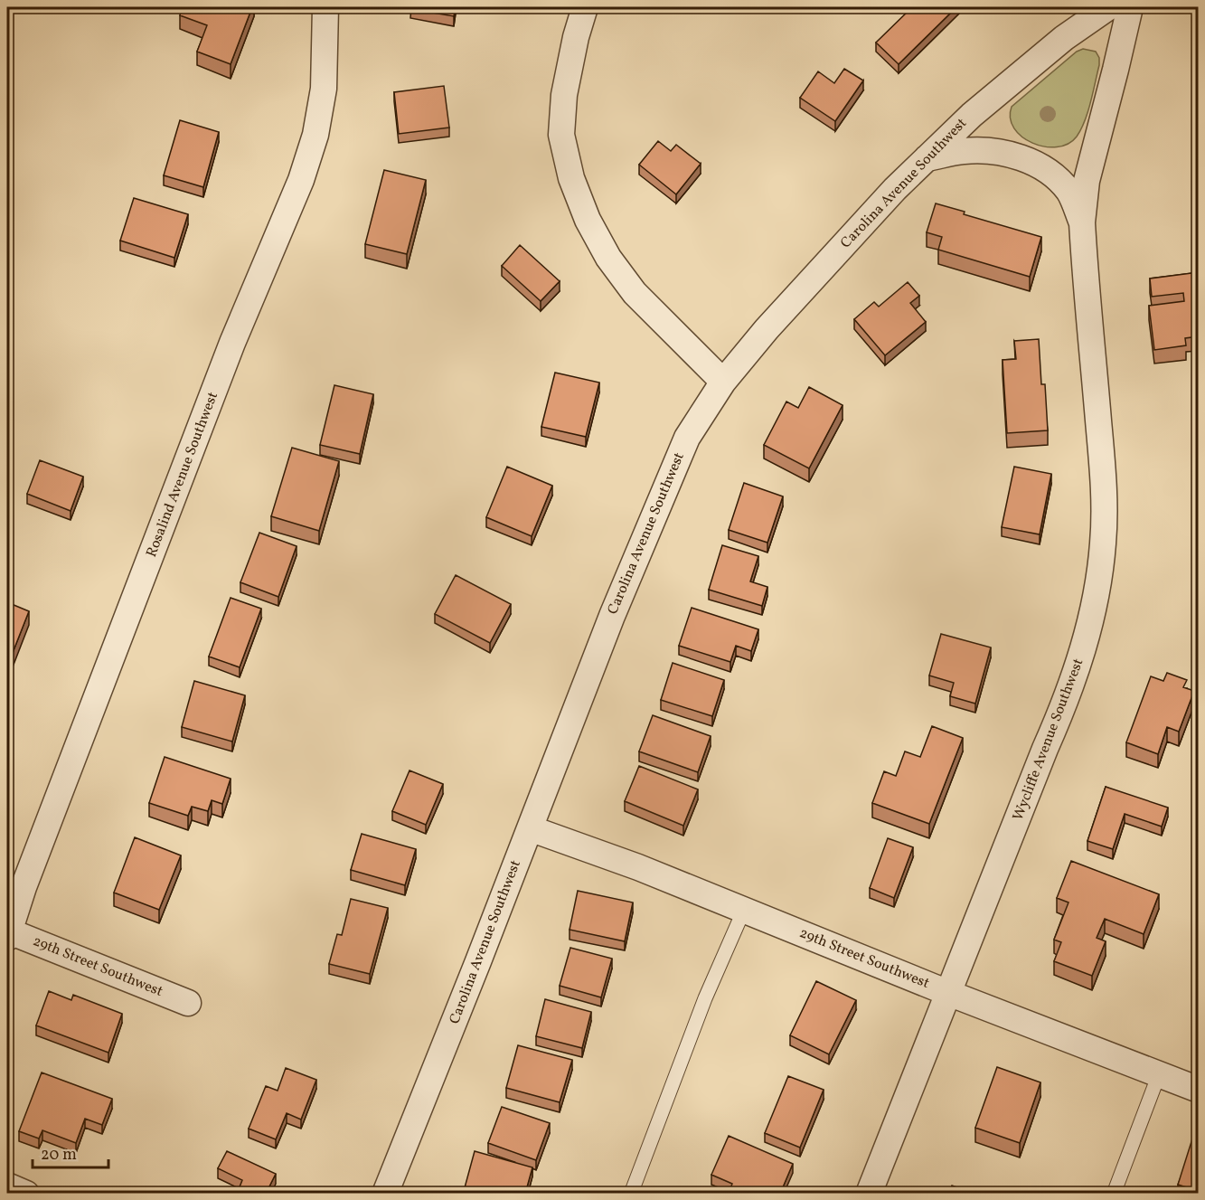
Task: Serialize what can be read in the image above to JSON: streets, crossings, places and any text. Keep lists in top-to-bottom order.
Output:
{
  "streets": {
    "street": [
      "Carolina Avenue Southwest",
      "Rosalind Avenue Southwest",
      "Wycliffe Avenue Southwest",
      "29th Street Southwest"
    ]
  },
  "crossings": [
    ["Carolina Avenue Southwest", "29th Street Southwest"],
    ["Rosalind Avenue Southwest", "29th Street Southwest"],
    ["Wycliffe Avenue Southwest", "29th Street Southwest"]
  ],
  "scale_bar": "20 m"
}
